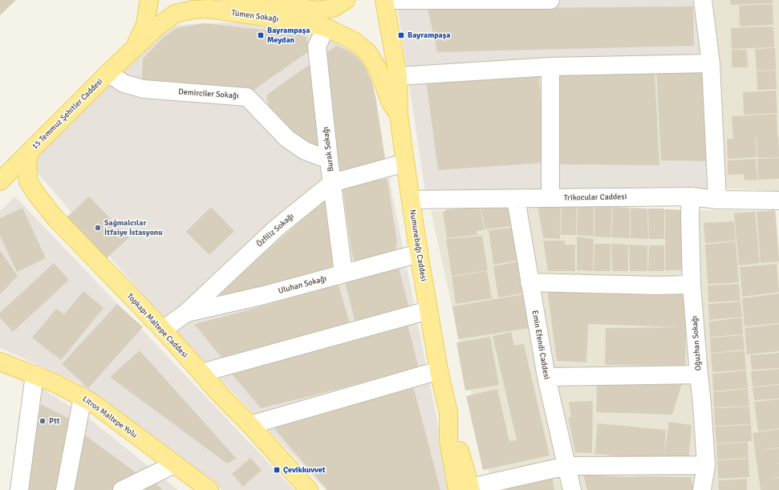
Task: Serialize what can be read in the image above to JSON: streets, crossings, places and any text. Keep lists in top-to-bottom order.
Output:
{
  "streets": {
    "main road": [
      "Tümen Sokağı",
      "15 Temmuz Şehitler Caddesi",
      "Numunebağı Caddesi",
      "Topkapı Maltepe Caddesi",
      "Litros Maltepe Yolu"
    ],
    "street": [
      "Demirciler Sokağı",
      "Burak Sokağı",
      "Trikocular Caddesi",
      "Özfiliz Sokağı",
      "Uluhan Sokağı",
      "Oğuzhan Sokağı",
      "Emin Efendi Caddesi"
    ]
  },
  "crossings": [
    ["Tümen Sokağı", "15 Temmuz Şehitler Caddesi"],
    ["Tümen Sokağı", "Burak Sokağı"],
    ["Tümen Sokağı", "Numunebağı Caddesi"],
    ["Demirciler Sokağı", "15 Temmuz Şehitler Caddesi"],
    ["Demirciler Sokağı", "Burak Sokağı"],
    ["15 Temmuz Şehitler Caddesi", "Topkapı Maltepe Caddesi"],
    ["Burak Sokağı", "Özfiliz Sokağı"],
    ["Burak Sokağı", "Uluhan Sokağı"],
    ["Trikocular Caddesi", "Numunebağı Caddesi"],
    ["Trikocular Caddesi", "Oğuzhan Sokağı"],
    ["Trikocular Caddesi", "Emin Efendi Caddesi"],
    ["Özfiliz Sokağı", "Numunebağı Caddesi"],
    ["Özfiliz Sokağı", "Uluhan Sokağı"],
    ["Özfiliz Sokağı", "Topkapı Maltepe Caddesi"],
    ["Numunebağı Caddesi", "Uluhan Sokağı"]
  ],
  "places": {
    "transit": ["Bayrampaşa Meydan", "Bayrampaşa", "Çevikkuvvet"],
    "other": ["Sağmalcılar İtfaiye İstasyonu", "Ptt"]
  }
}
